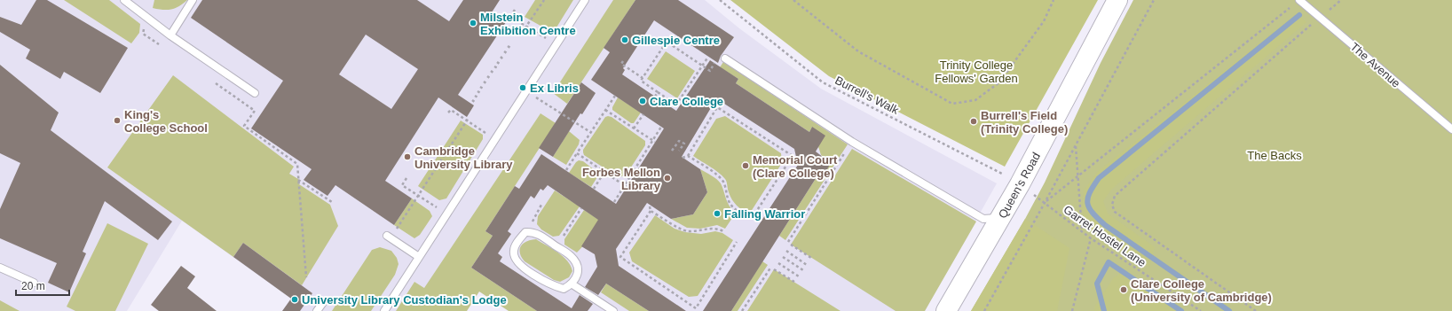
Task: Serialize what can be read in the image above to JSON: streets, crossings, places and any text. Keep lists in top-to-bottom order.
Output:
{
  "streets": {
    "main road": ["Queen's Road"],
    "lane": ["The Avenue"],
    "path": ["Burrell's Walk", "Garret Hostel Lane"]
  },
  "crossings": [
    ["Burrell's Walk", "Queen's Road"],
    ["Burrell's Walk", "Garret Hostel Lane"],
    ["Queen's Road", "Garret Hostel Lane"]
  ],
  "parks": ["Trinity College Fellows' Garden", "The Backs"],
  "places": [
    "Milstein Exhibition Centre",
    "Gillespie Centre",
    "Ex Libris",
    "Clare College",
    "King's College School",
    "Burrell's Field (Trinity College)",
    "Cambridge University Library",
    "Memorial Court (Clare College)",
    "Forbes Mellon Library",
    "Falling Warrior",
    "Clare College (University of Cambridge)",
    "University Library Custodian's Lodge"
  ],
  "scale_bar": "20 m"
}
